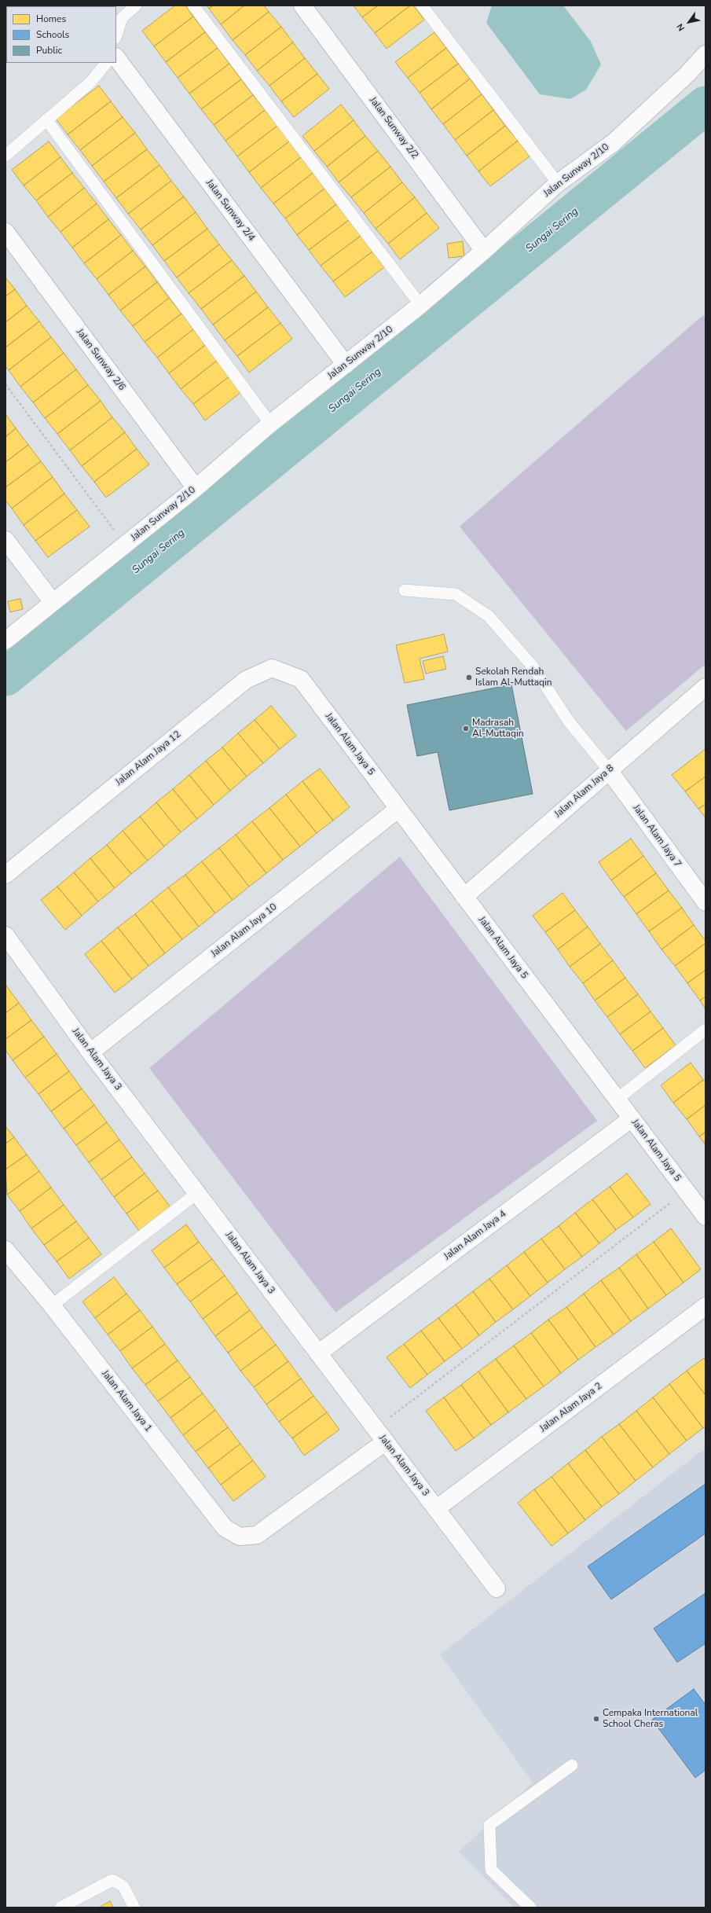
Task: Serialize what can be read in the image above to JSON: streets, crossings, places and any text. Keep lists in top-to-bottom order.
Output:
{
  "streets": {
    "street": [
      "Jalan Sunway 2/2",
      "Jalan Sunway 2/10",
      "Jalan Sunway 2/4",
      "Jalan Sunway 2/6",
      "Jalan Alam Jaya 5",
      "Jalan Alam Jaya 12",
      "Jalan Alam Jaya 8",
      "Jalan Alam Jaya 7",
      "Jalan Alam Jaya 10",
      "Jalan Alam Jaya 3",
      "Jalan Alam Jaya 4",
      "Jalan Alam Jaya 1",
      "Jalan Alam Jaya 2"
    ]
  },
  "crossings": [
    ["Jalan Sunway 2/2", "Jalan Sunway 2/10"],
    ["Jalan Sunway 2/10", "Jalan Sunway 2/4"],
    ["Jalan Sunway 2/10", "Jalan Sunway 2/6"],
    ["Jalan Alam Jaya 5", "Jalan Alam Jaya 12"],
    ["Jalan Alam Jaya 5", "Jalan Alam Jaya 8"],
    ["Jalan Alam Jaya 5", "Jalan Alam Jaya 10"],
    ["Jalan Alam Jaya 5", "Jalan Alam Jaya 4"],
    ["Jalan Alam Jaya 8", "Jalan Alam Jaya 7"],
    ["Jalan Alam Jaya 10", "Jalan Alam Jaya 3"],
    ["Jalan Alam Jaya 3", "Jalan Alam Jaya 4"],
    ["Jalan Alam Jaya 3", "Jalan Alam Jaya 1"],
    ["Jalan Alam Jaya 3", "Jalan Alam Jaya 2"]
  ],
  "water": ["Sungai Sering"],
  "places": ["Sekolah Rendah Islam Al-Muttaqin", "Madrasah Al-Muttaqin", "Cempaka International School Cheras"],
  "legend": ["Homes", "Schools", "Public"],
  "north": "bottom left"
}
